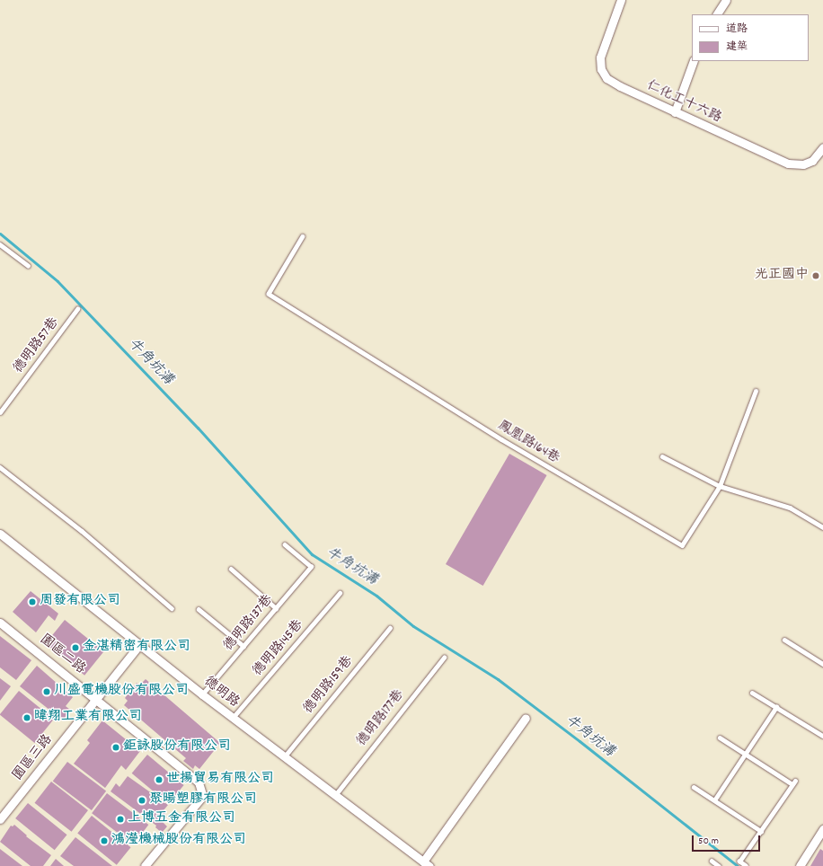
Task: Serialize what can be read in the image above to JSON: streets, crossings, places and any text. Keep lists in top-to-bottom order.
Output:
{
  "streets": {
    "street": [
      "仁化工十六路",
      "園區二路",
      "德明路",
      "園區三路"
    ],
    "lane": [
      "德明路57巷",
      "鳳凰路164巷",
      "德明路137巷",
      "德明路145巷",
      "德明路159巷",
      "德明路177巷"
    ]
  },
  "crossings": [
    ["德明路137巷", "德明路"],
    ["德明路145巷", "德明路"],
    ["園區二路", "園區三路"],
    ["德明路159巷", "德明路"],
    ["德明路", "德明路177巷"],
    ["德明路", "園區三路"]
  ],
  "water": ["牛角坑溝"],
  "places": [
    "光正國中",
    "周發有限公司",
    "金湛精密有限公司",
    "川盛電機股份有限公司",
    "暐翔工業有限公司",
    "鉅詠股份有限公司",
    "世揚貿易有限公司",
    "聚暘塑膠有限公司",
    "上博五金有限公司",
    "鴻瀅機械股份有限公司"
  ],
  "legend": ["道路", "建築"],
  "scale_bar": "50 m"
}
